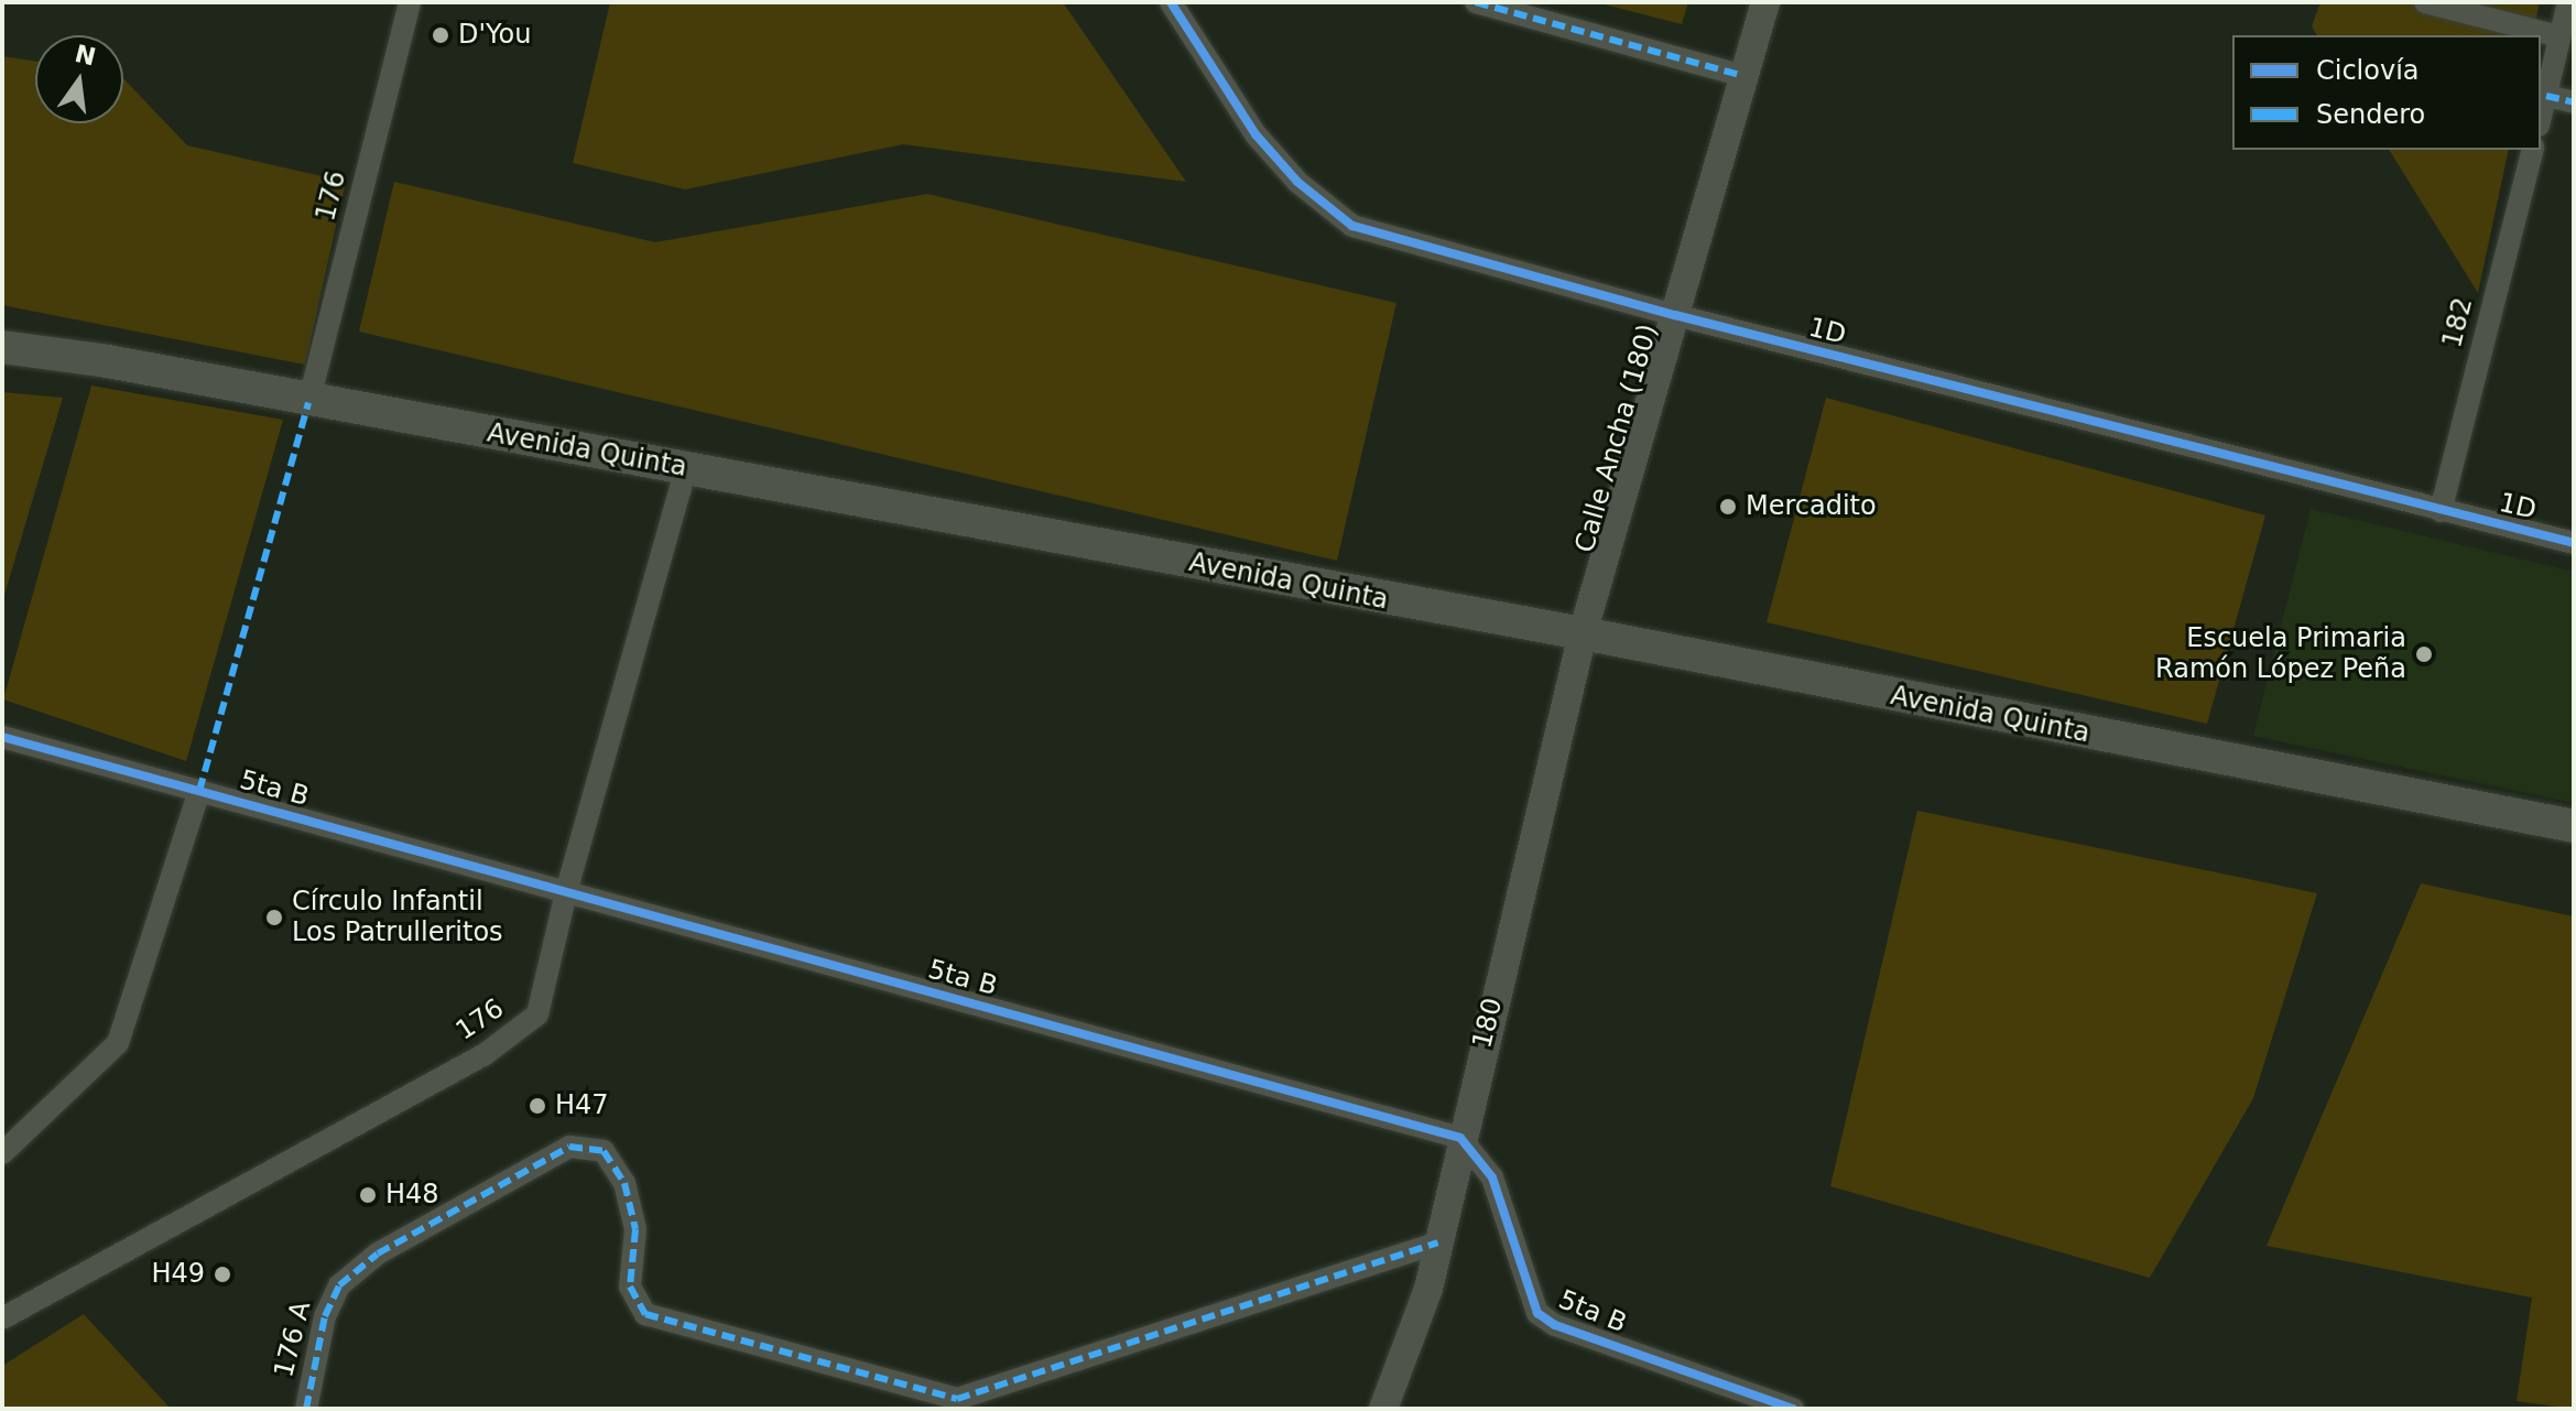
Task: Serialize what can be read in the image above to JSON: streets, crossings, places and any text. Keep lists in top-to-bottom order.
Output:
{
  "streets": {
    "main road": ["Avenida Quinta"],
    "street": [
      "176",
      "182",
      "1D",
      "Calle Ancha (180)",
      "5ta B",
      "180",
      "176 A"
    ]
  },
  "crossings": [
    ["176", "Avenida Quinta"],
    ["176", "5ta B"],
    ["182", "1D"],
    ["1D", "Calle Ancha (180)"],
    ["Calle Ancha (180)", "Avenida Quinta"],
    ["Calle Ancha (180)", "180"],
    ["Avenida Quinta", "180"],
    ["5ta B", "180"],
    ["180", "176 A"]
  ],
  "places": [
    "D'You",
    "Mercadito",
    "Escuela Primaria Ramón López Peña",
    "Círculo Infantil Los Patrulleritos",
    "H47",
    "H48",
    "H49"
  ],
  "legend": ["Ciclovía", "Sendero"],
  "north": "top"
}
